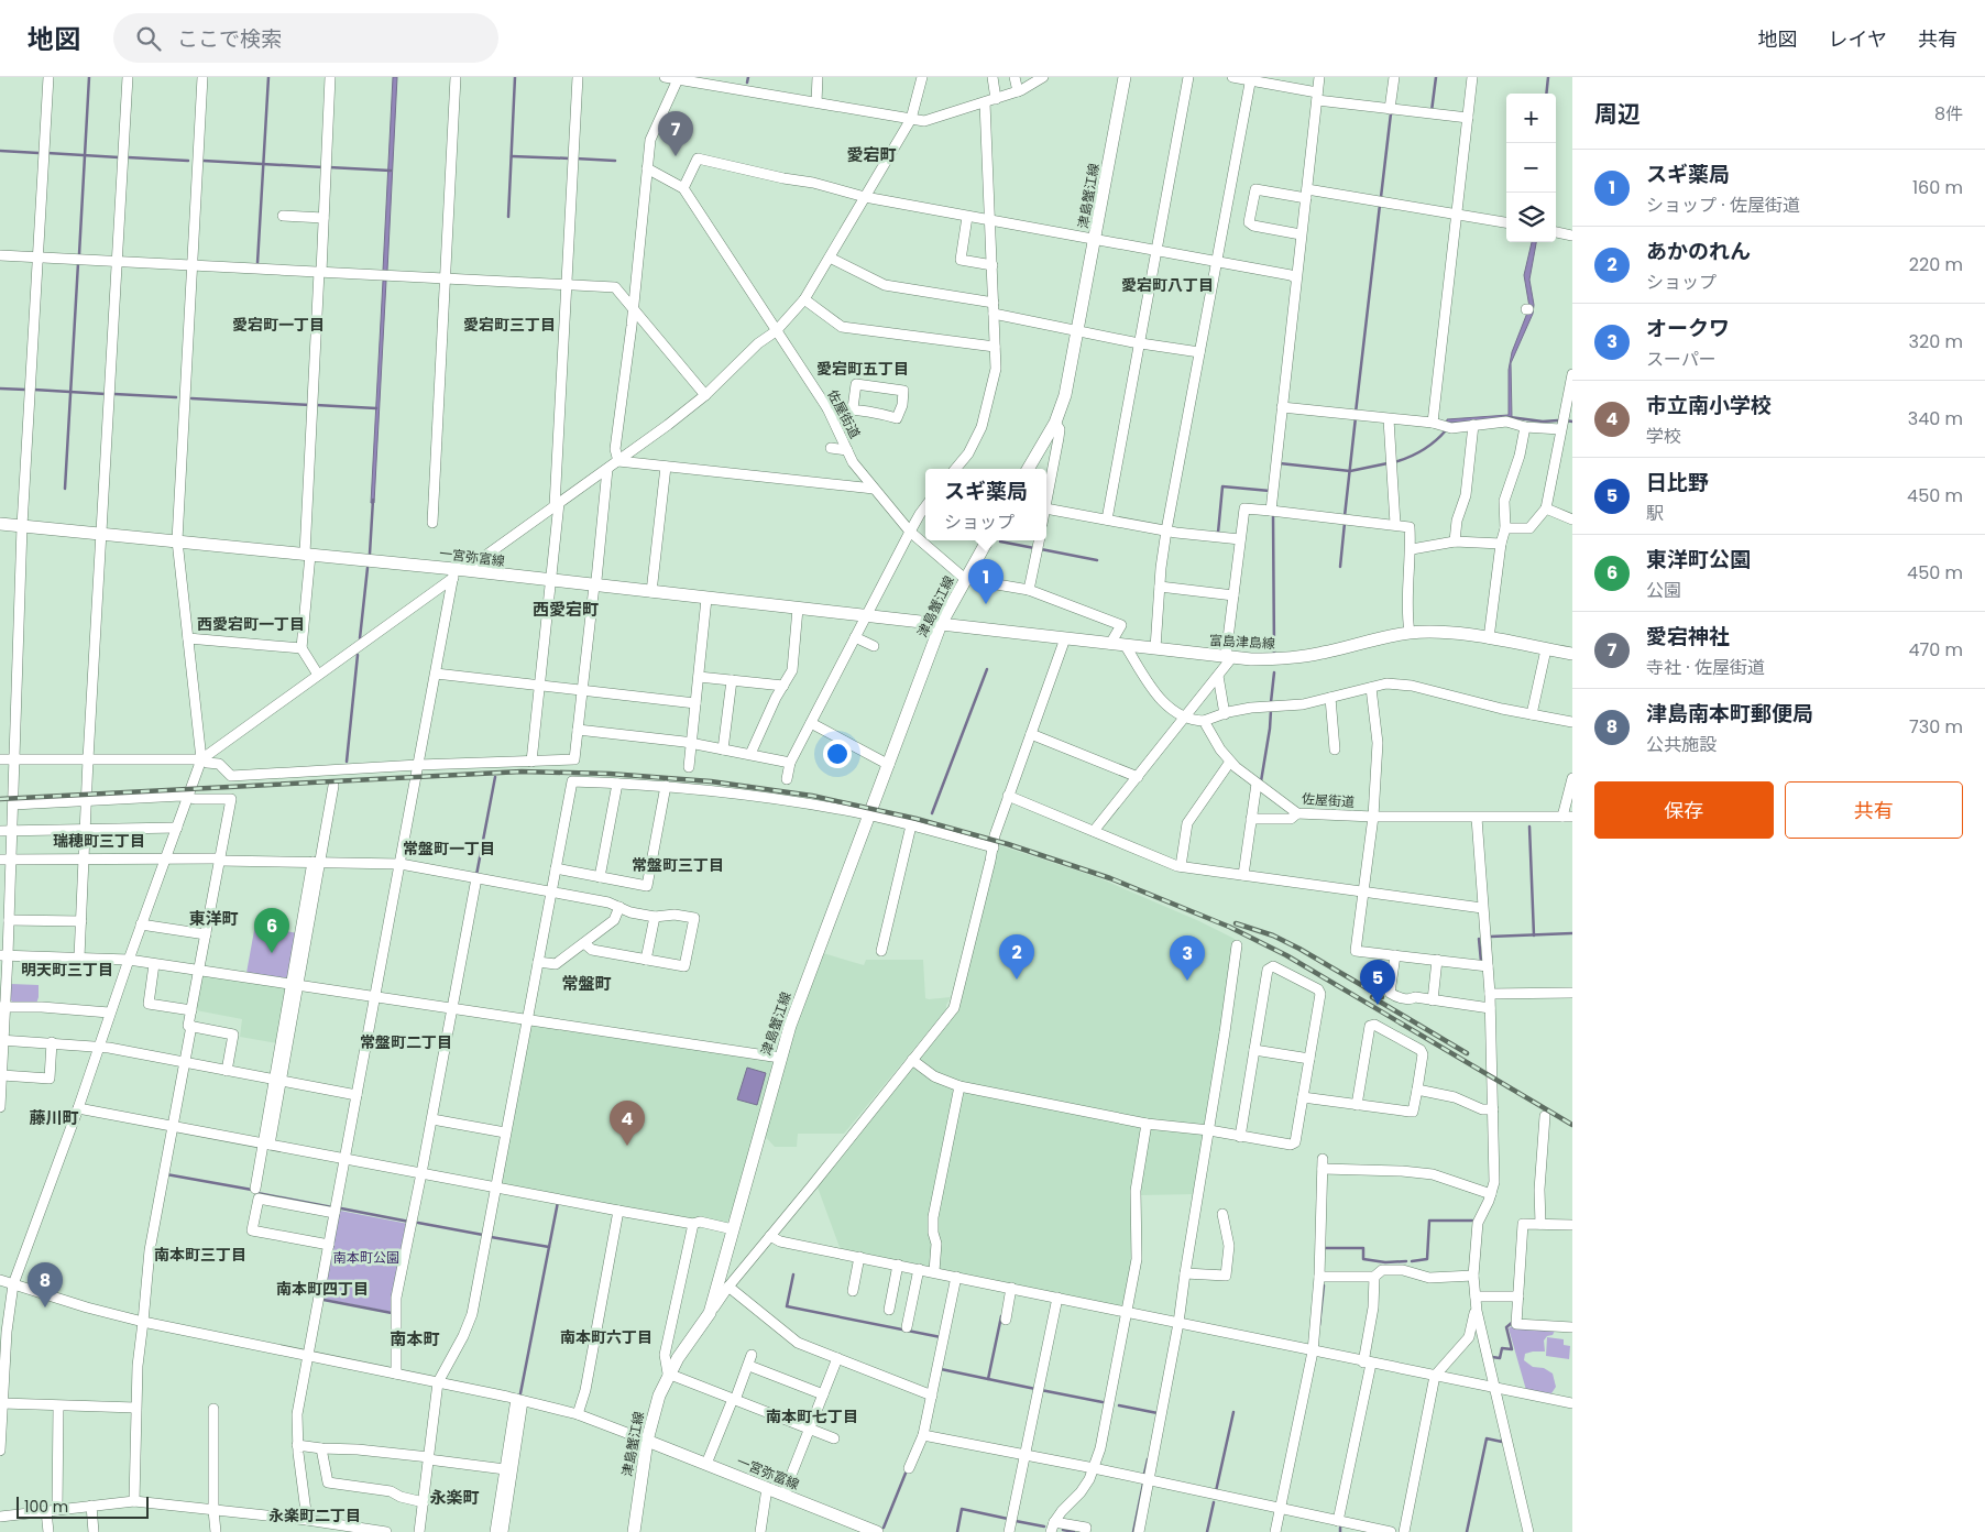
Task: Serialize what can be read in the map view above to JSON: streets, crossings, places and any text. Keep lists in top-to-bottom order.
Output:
{
  "streets": {
    "main road": ["津島蟹江線", "一宮弥富線", "富島津島線"],
    "street": ["佐屋街道"]
  },
  "crossings": [
    ["津島蟹江線", "佐屋街道"],
    ["津島蟹江線", "一宮弥富線"],
    ["津島蟹江線", "富島津島線"],
    ["一宮弥富線", "富島津島線"]
  ],
  "districts": [
    "愛宕町",
    "愛宕町八丁目",
    "愛宕町一丁目",
    "愛宕町三丁目",
    "愛宕町五丁目",
    "西愛宕町",
    "西愛宕町一丁目",
    "瑞穂町三丁目",
    "常盤町一丁目",
    "常盤町三丁目",
    "東洋町",
    "明天町三丁目",
    "常盤町",
    "常盤町二丁目",
    "藤川町",
    "南本町三丁目",
    "南本町四丁目",
    "南本町六丁目",
    "南本町",
    "南本町七丁目",
    "永楽町",
    "永楽町二丁目"
  ],
  "parks": ["南本町公園"],
  "scale_bar": "100 m",
  "page": {
    "header": "地図",
    "search": "ここで検索",
    "nav": ["地図", "レイヤ", "共有"],
    "heading": ["周辺", "8件"],
    "map_buttons": ["+", "−"],
    "pins": [
      "7",
      "1",
      "6",
      "2",
      "3",
      "5",
      "4",
      "8"
    ],
    "list": [
      {
        "mark": "1",
        "name": "スギ薬局",
        "note": "ショップ · 佐屋街道",
        "value": "160 m"
      },
      {
        "mark": "2",
        "name": "あかのれん",
        "note": "ショップ",
        "value": "220 m"
      },
      {
        "mark": "3",
        "name": "オークワ",
        "note": "スーパー",
        "value": "320 m"
      },
      {
        "mark": "4",
        "name": "市立南小学校",
        "note": "学校",
        "value": "340 m"
      },
      {
        "mark": "5",
        "name": "日比野",
        "note": "駅",
        "value": "450 m"
      },
      {
        "mark": "6",
        "name": "東洋町公園",
        "note": "公園",
        "value": "450 m"
      },
      {
        "mark": "7",
        "name": "愛宕神社",
        "note": "寺社 · 佐屋街道",
        "value": "470 m"
      },
      {
        "mark": "8",
        "name": "津島南本町郵便局",
        "note": "公共施設",
        "value": "730 m"
      }
    ],
    "popup": ["スギ薬局", "ショップ"],
    "buttons": ["保存", "共有"],
    "scale": "100 m"
  }
}
